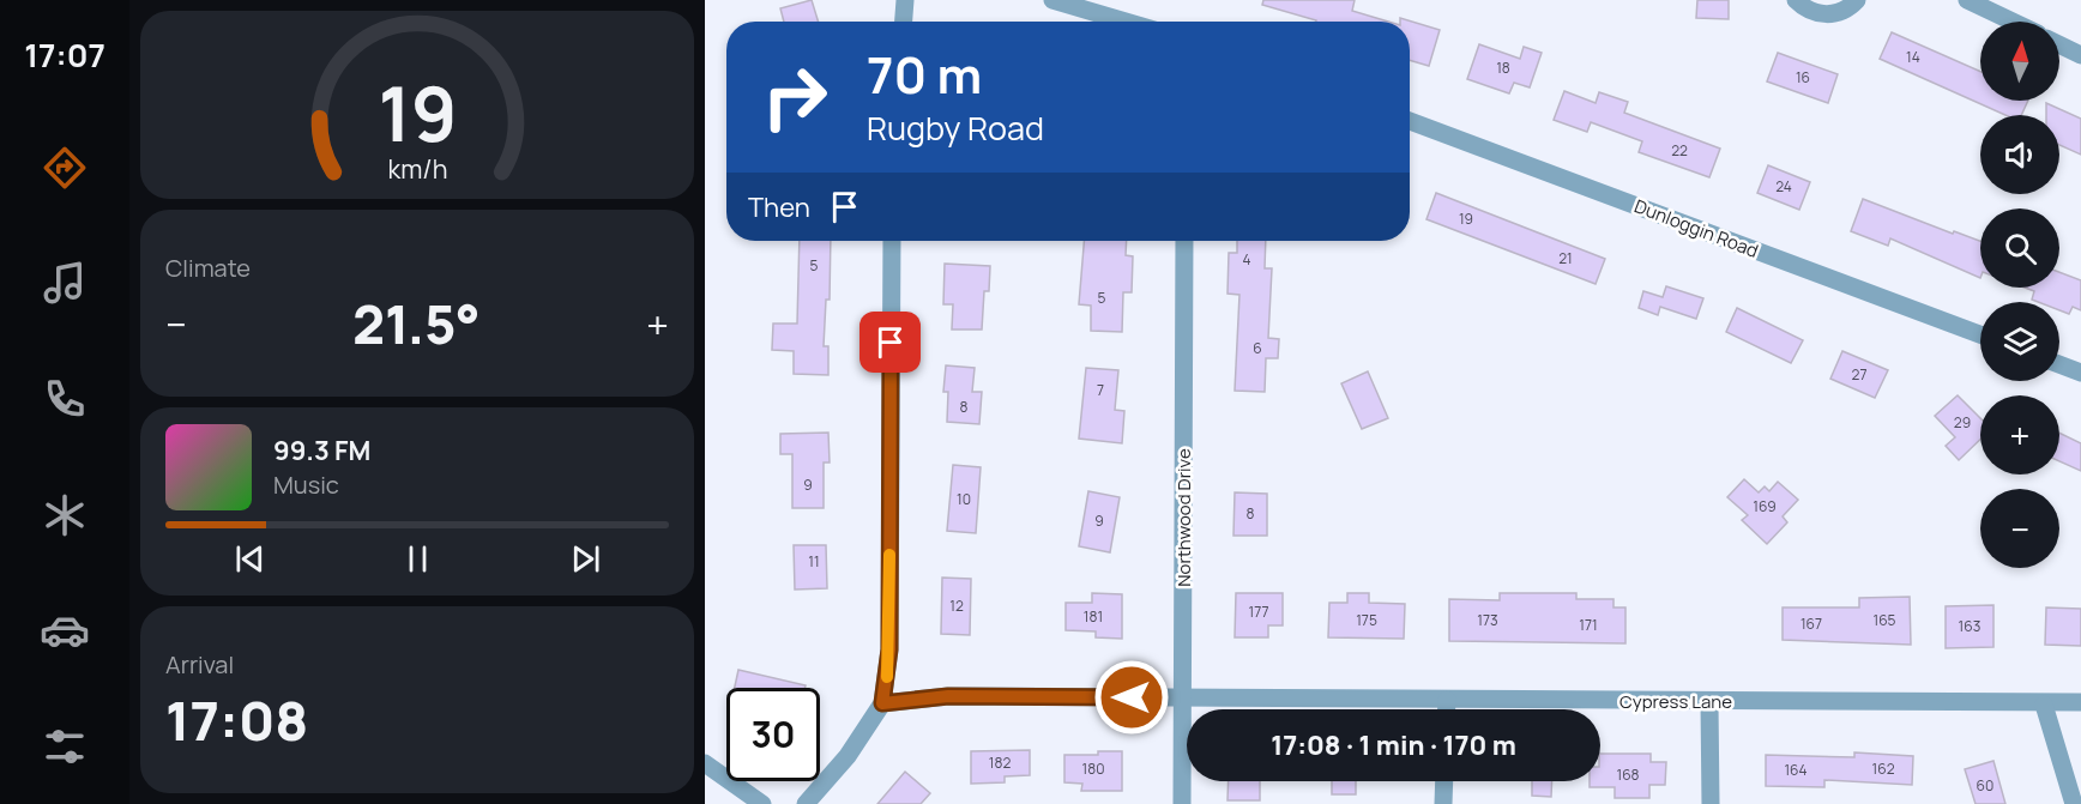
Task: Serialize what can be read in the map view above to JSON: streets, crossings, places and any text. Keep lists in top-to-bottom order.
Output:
{
  "streets": {
    "street": ["Dunloggin Road", "Northwood Drive", "Cypress Lane"]
  },
  "crossings": [
    ["Northwood Drive", "Cypress Lane"]
  ],
  "house_numbers": [
    "14",
    "18",
    "16",
    "22",
    "24",
    "19",
    "21",
    "4",
    "5",
    "5",
    "6",
    "27",
    "7",
    "8",
    "29",
    "9",
    "10",
    "169",
    "8",
    "9",
    "11",
    "12",
    "177",
    "181",
    "175",
    "173",
    "165",
    "167",
    "171",
    "163",
    "182",
    "180",
    "162",
    "164",
    "168",
    "60"
  ],
  "north": "top",
  "page": {
    "tabs": "17:07",
    "map_buttons": ["+", "−"],
    "turn": ["70 m", "Rugby Road"],
    "then": "Then",
    "tile": [
      "Climate",
      ["Arrival", "17:08"]
    ],
    "heat": ["−", "21.5°", "+"],
    "song": ["99.3 FM", "Music"],
    "limit": "30",
    "trip": "17:08 · 1 min · 170 m",
    "gauge": ["19", "km/h"]
  }
}
